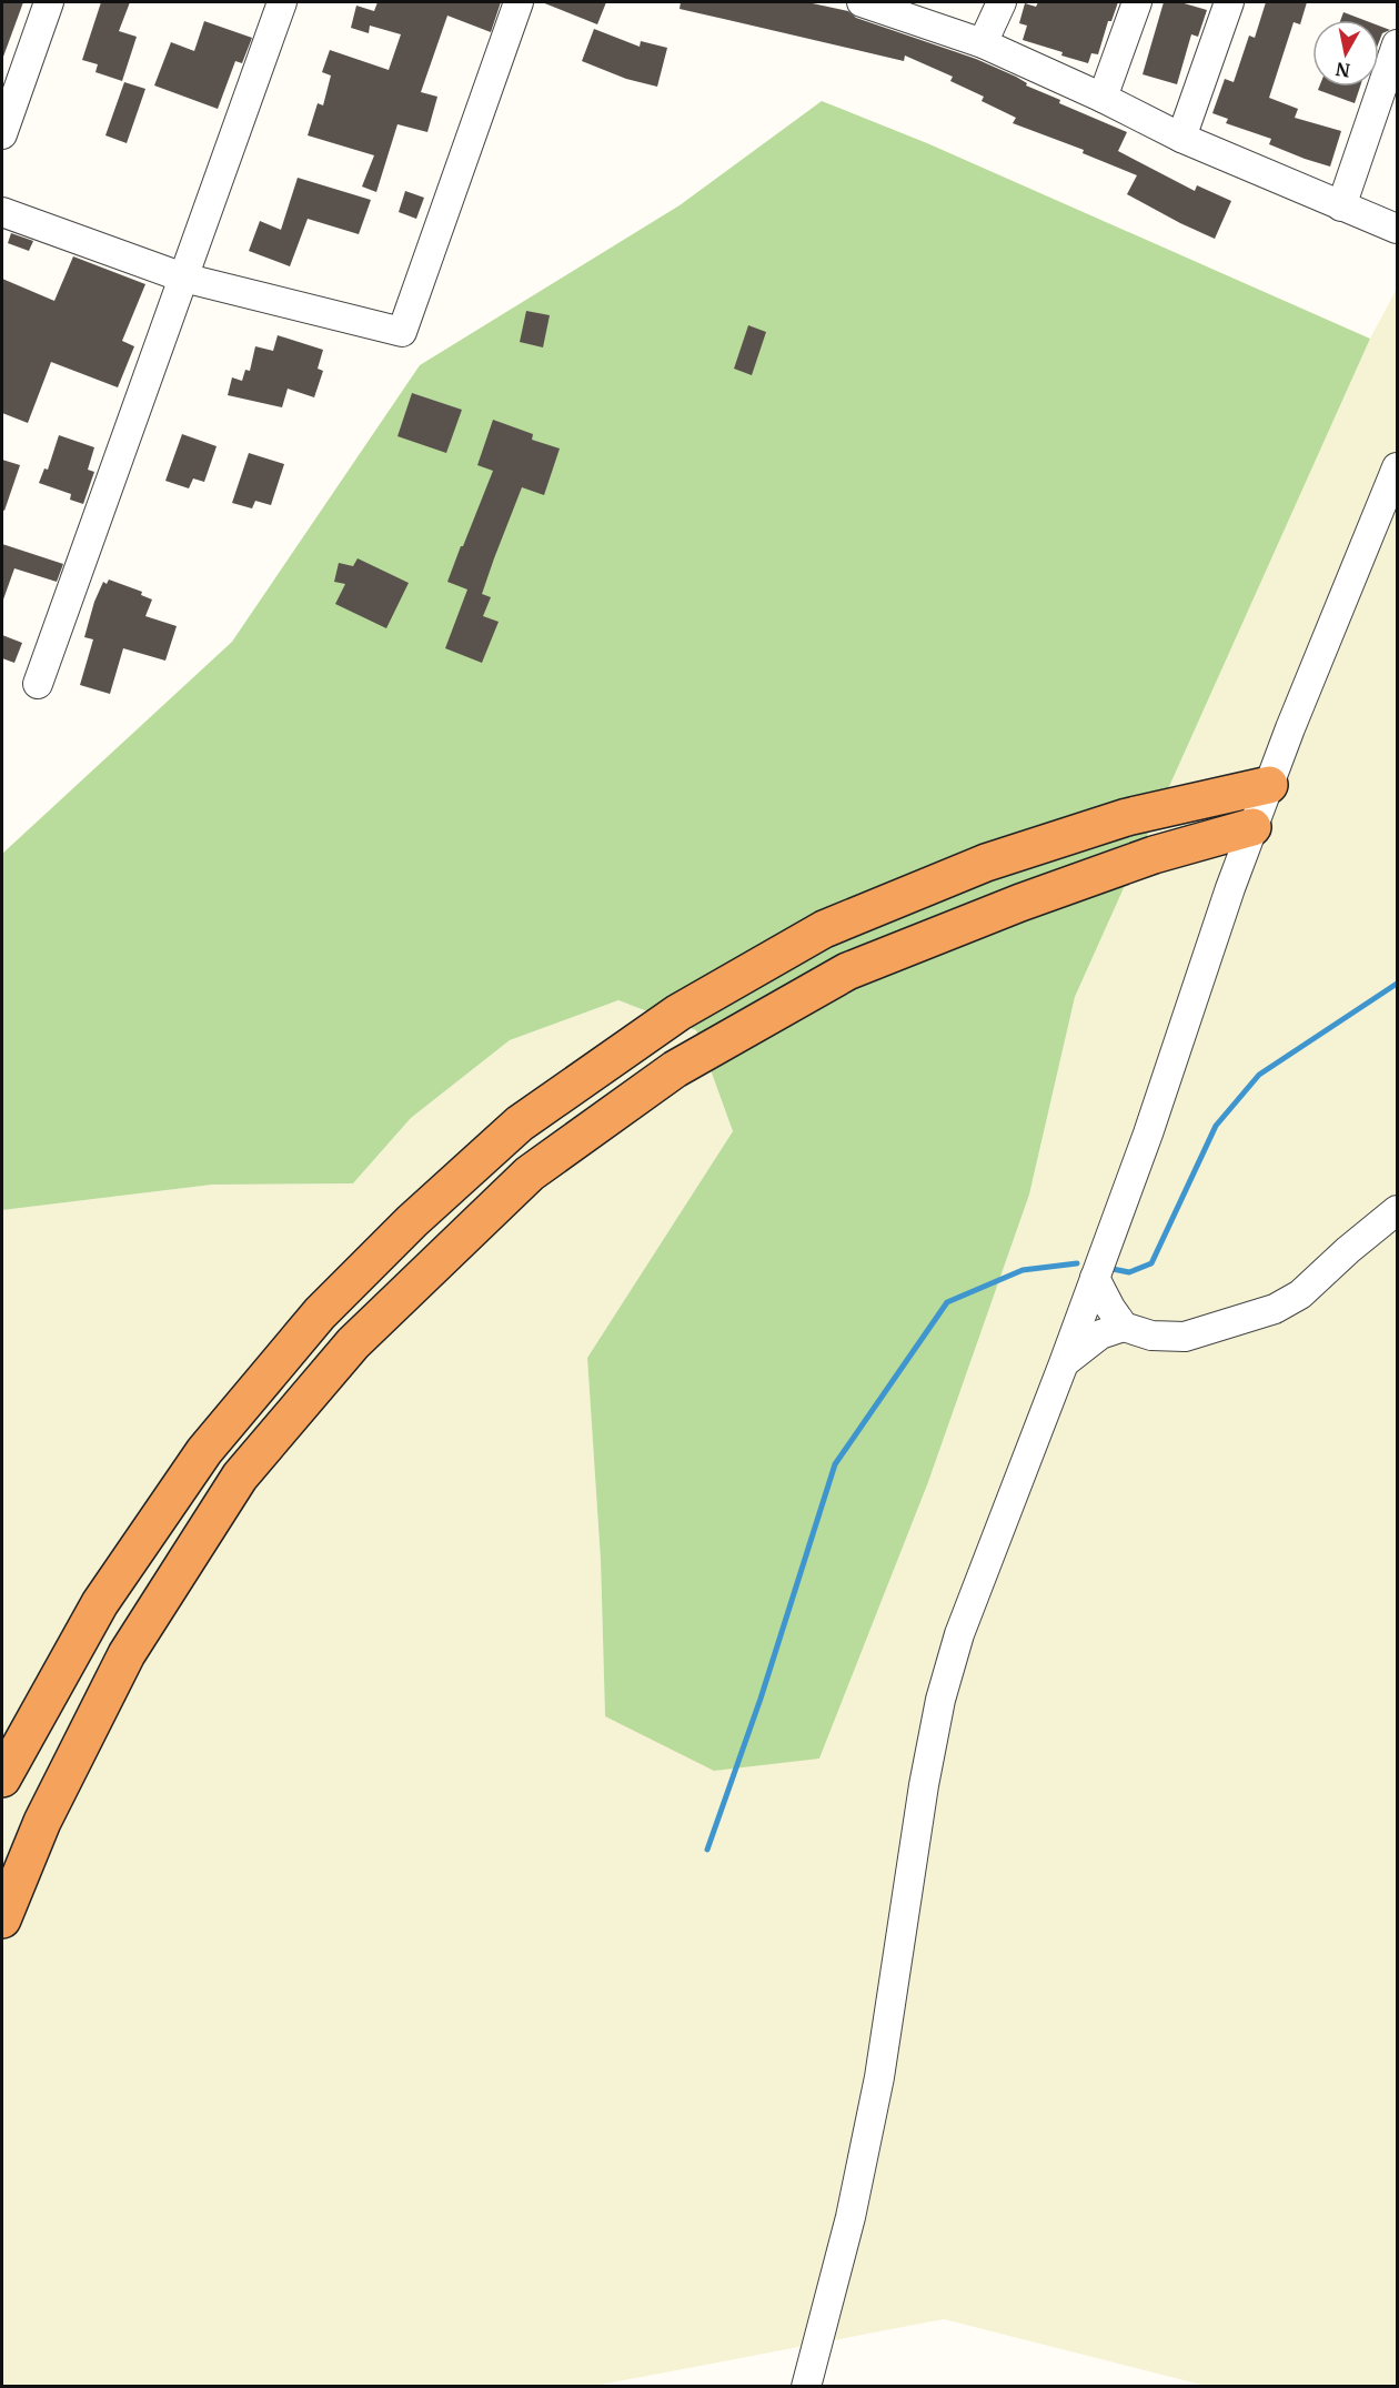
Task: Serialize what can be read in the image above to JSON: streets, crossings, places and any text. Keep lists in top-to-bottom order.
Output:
{
  "north": "bottom"
}
